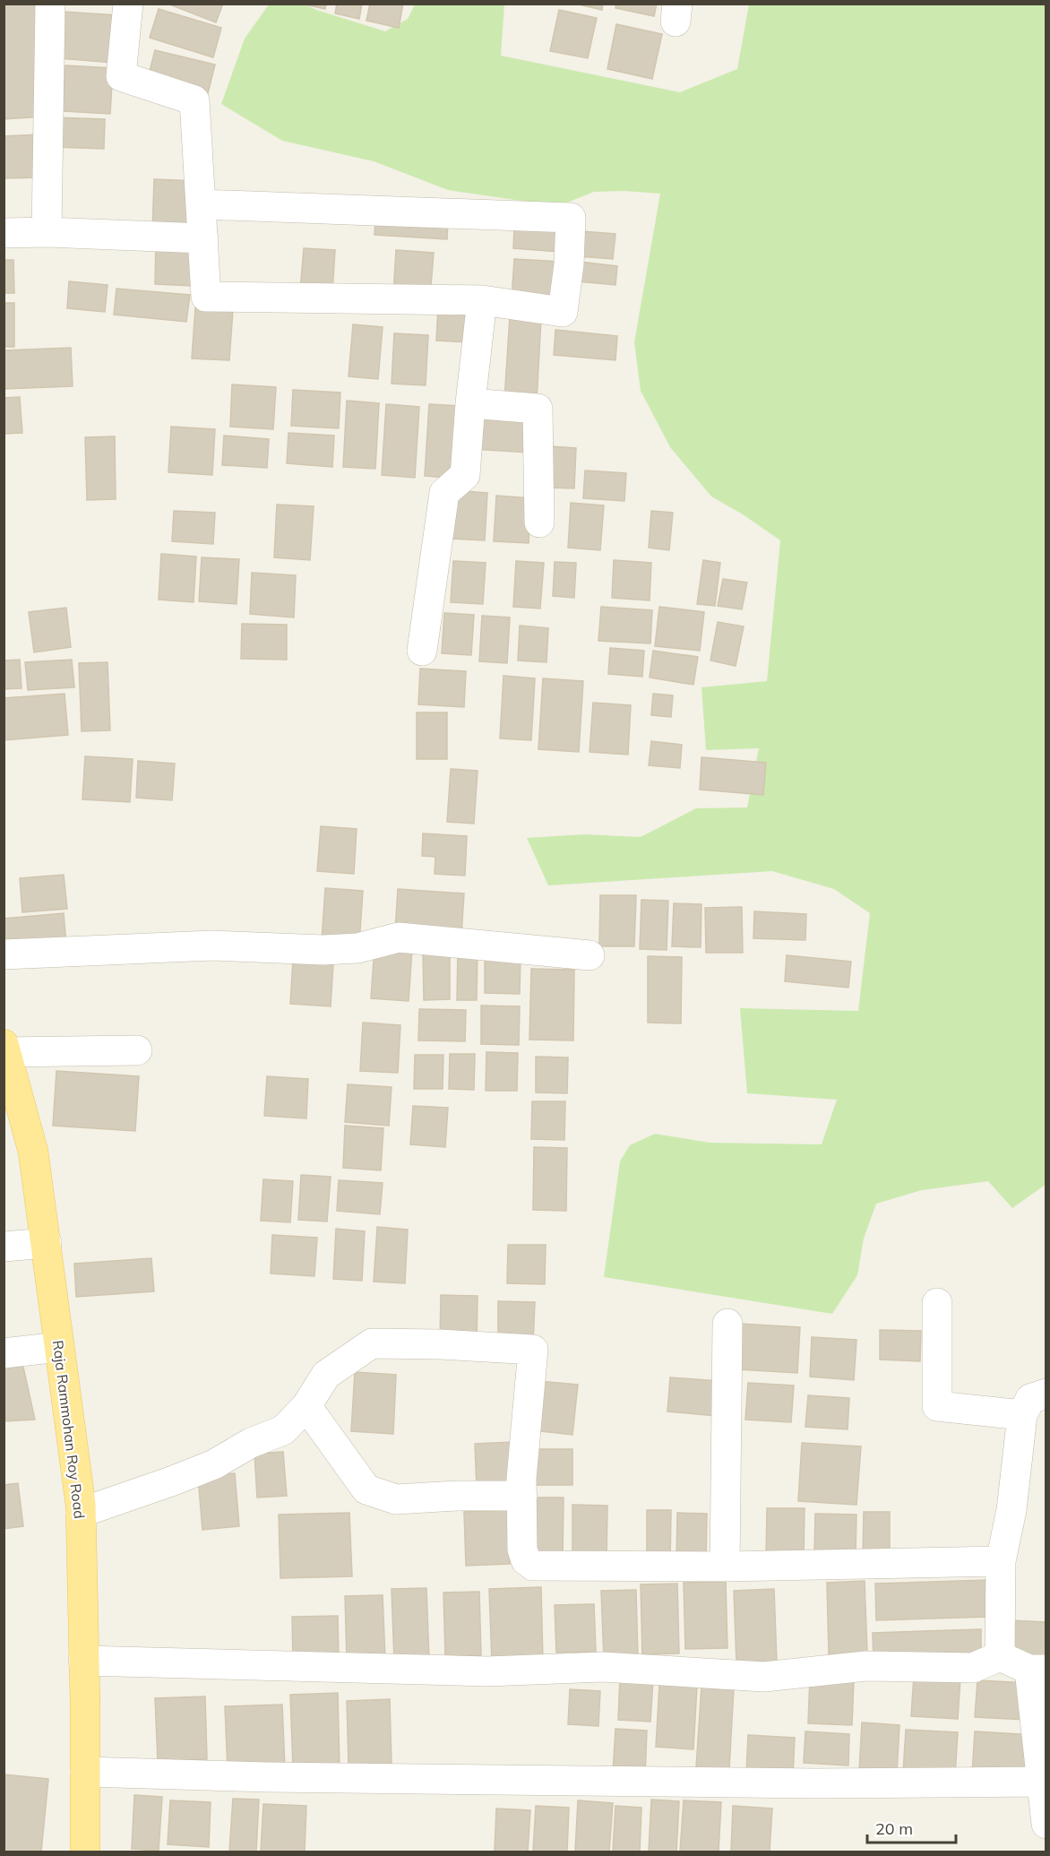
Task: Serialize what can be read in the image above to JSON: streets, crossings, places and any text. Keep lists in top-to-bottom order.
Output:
{
  "streets": {
    "main road": ["Raja Rammohan Roy Road"]
  },
  "scale_bar": "20 m"
}
